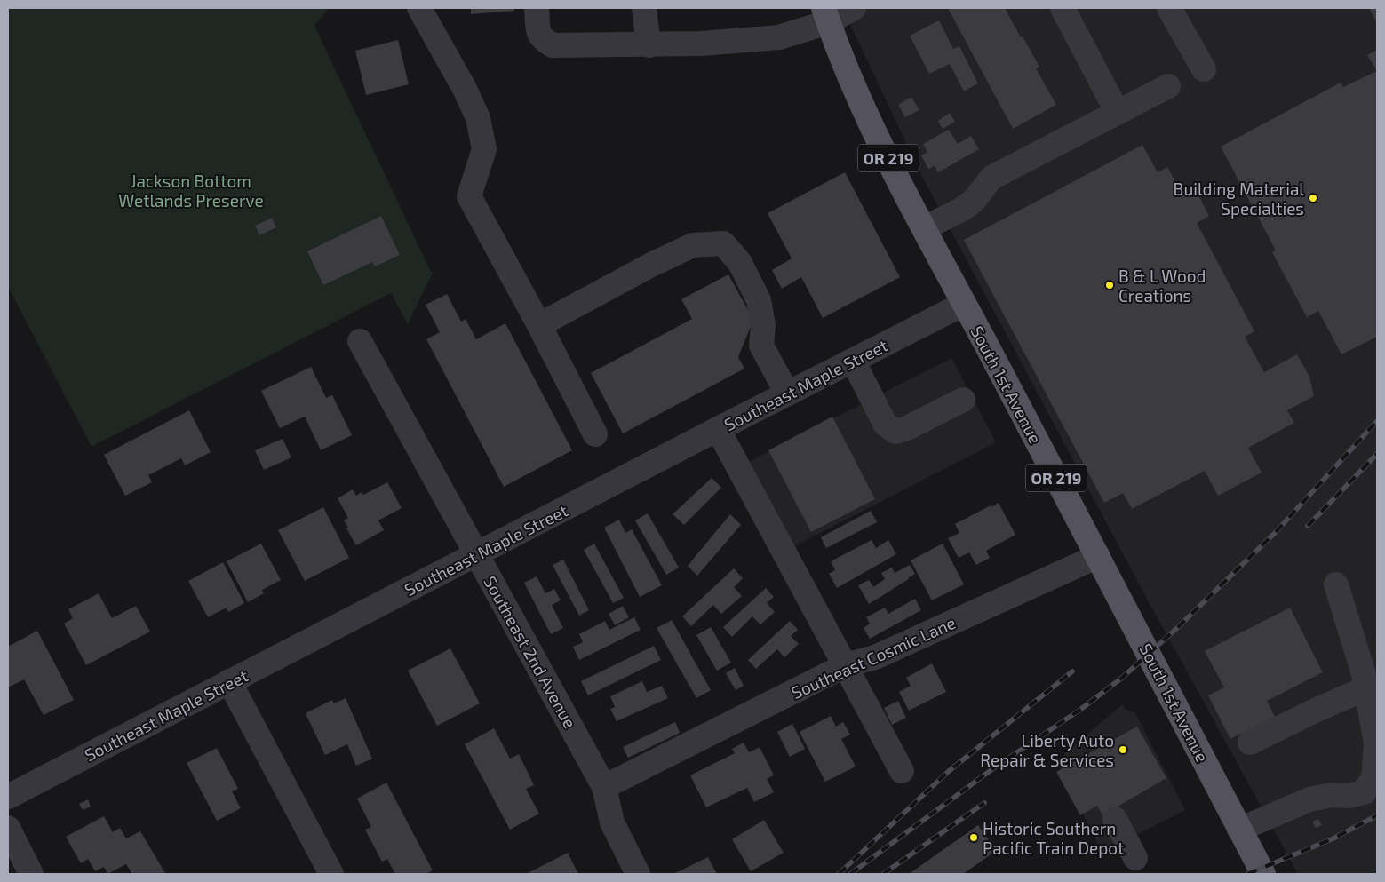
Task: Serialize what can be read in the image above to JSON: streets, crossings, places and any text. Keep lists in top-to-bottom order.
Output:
{
  "streets": {
    "main road": ["OR 219", "South 1st Avenue"],
    "street": ["Southeast Maple Street", "Southeast 2nd Avenue", "Southeast Cosmic Lane"]
  },
  "crossings": [
    ["Southeast Maple Street", "South 1st Avenue"],
    ["Southeast Maple Street", "Southeast 2nd Avenue"],
    ["South 1st Avenue", "Southeast Cosmic Lane"],
    ["Southeast 2nd Avenue", "Southeast Cosmic Lane"]
  ],
  "parks": ["Jackson Bottom Wetlands Preserve"],
  "places": [
    "Building Material Specialties",
    "B & L Wood Creations",
    "Liberty Auto Repair & Services",
    "Historic Southern Pacific Train Depot"
  ]
}
